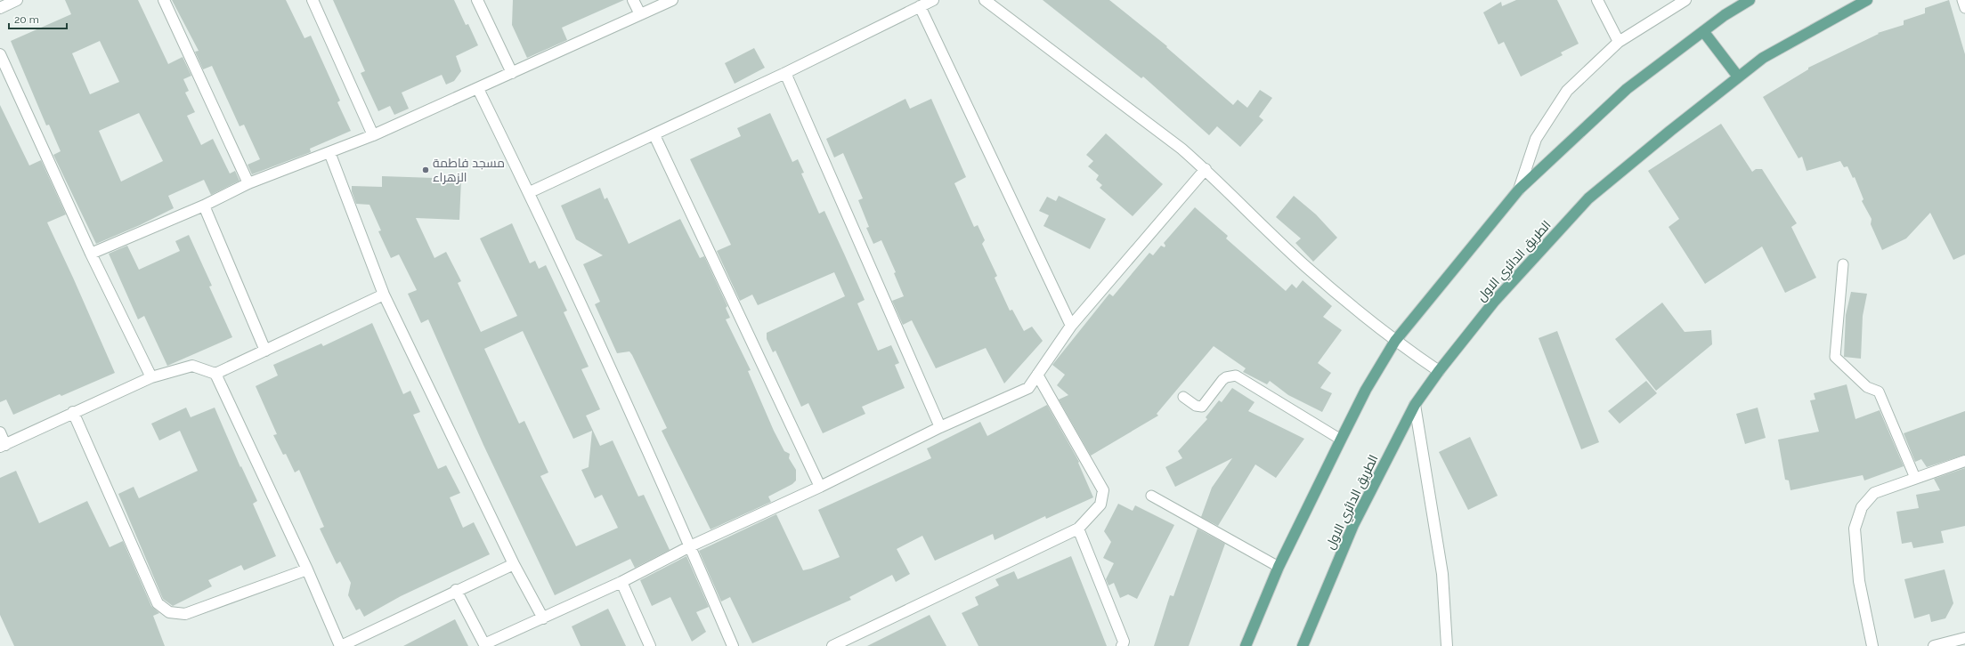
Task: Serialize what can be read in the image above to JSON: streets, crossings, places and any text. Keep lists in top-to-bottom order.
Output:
{
  "streets": {
    "main road": ["الطريق الدائري الاول"]
  },
  "places": ["مسجد فاطمة الزهراء"],
  "scale_bar": "20 m"
}
